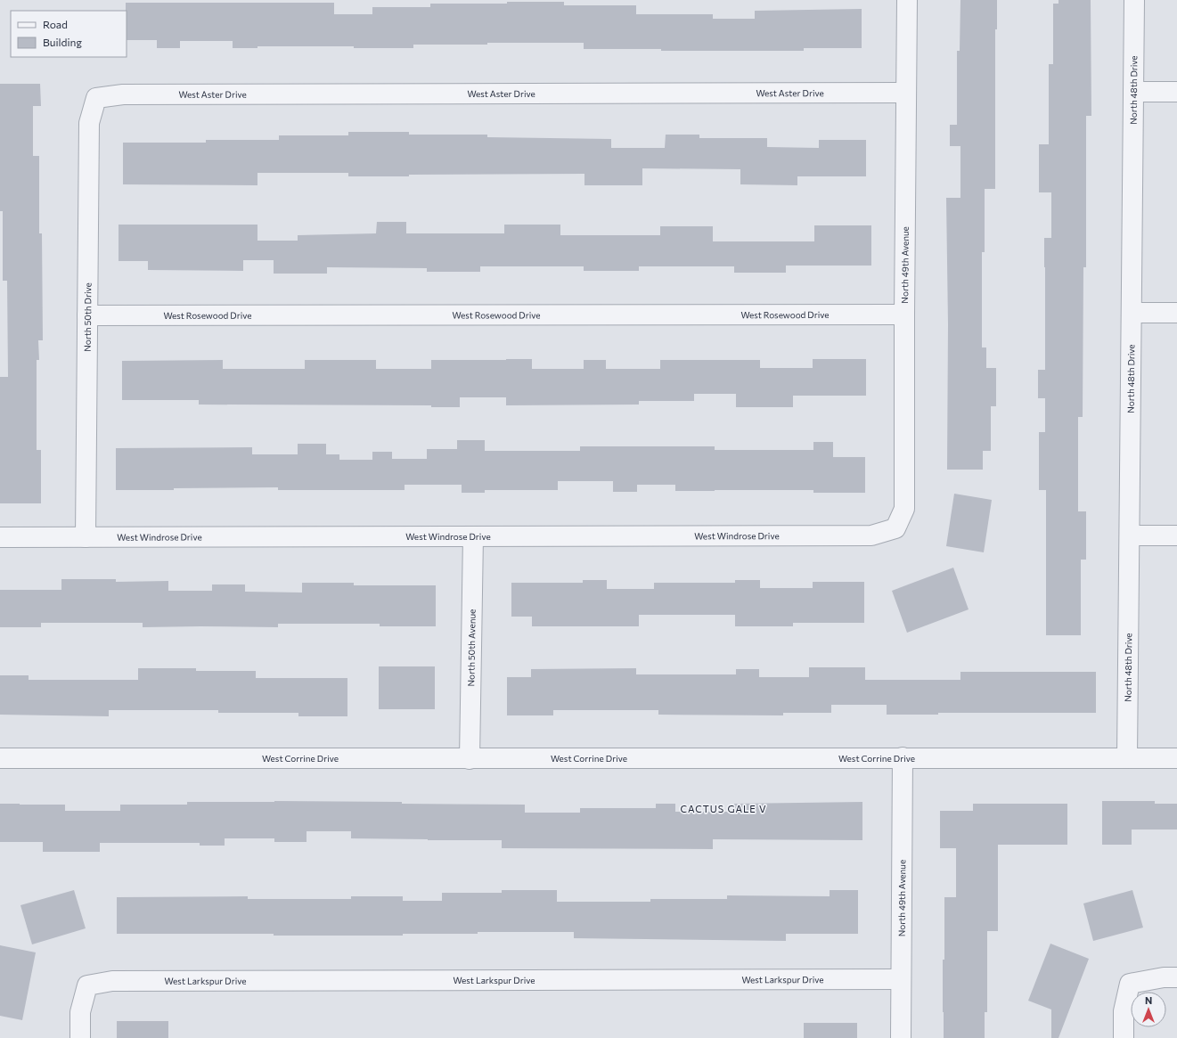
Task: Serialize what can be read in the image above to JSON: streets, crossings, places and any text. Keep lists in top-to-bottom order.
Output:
{
  "streets": {
    "street": [
      "North 48th Drive",
      "West Aster Drive",
      "North 49th Avenue",
      "West Rosewood Drive",
      "North 50th Drive",
      "West Windrose Drive",
      "North 50th Avenue",
      "West Corrine Drive",
      "West Larkspur Drive"
    ]
  },
  "crossings": [
    ["North 48th Drive", "West Corrine Drive"],
    ["West Aster Drive", "North 49th Avenue"],
    ["West Aster Drive", "North 50th Drive"],
    ["North 49th Avenue", "West Rosewood Drive"],
    ["North 49th Avenue", "West Windrose Drive"],
    ["North 49th Avenue", "West Corrine Drive"],
    ["North 49th Avenue", "West Larkspur Drive"],
    ["West Rosewood Drive", "North 50th Drive"],
    ["North 50th Drive", "West Windrose Drive"],
    ["West Windrose Drive", "North 50th Avenue"],
    ["North 50th Avenue", "West Corrine Drive"]
  ],
  "districts": ["CACTUS GALE V"],
  "legend": ["Road", "Building"],
  "north": "top"
}
